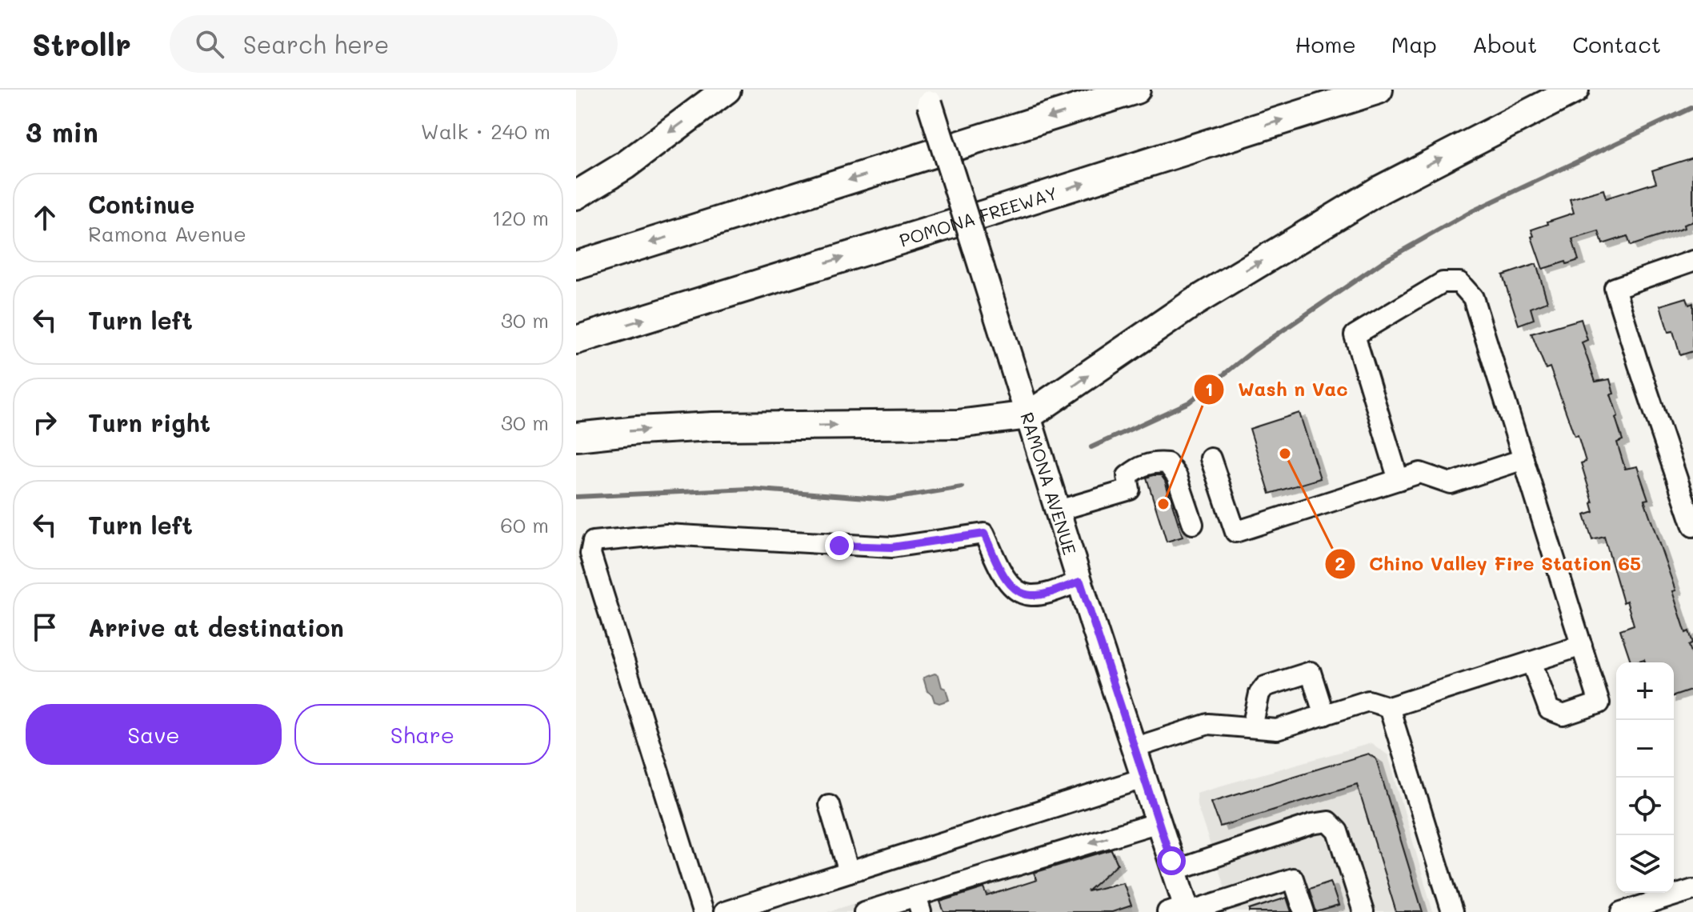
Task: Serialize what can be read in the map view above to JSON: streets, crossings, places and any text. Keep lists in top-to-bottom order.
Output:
{
  "streets": {
    "highway": ["POMONA FREEWAY"],
    "main road": ["RAMONA AVENUE"]
  },
  "places": ["Chino Valley Fire Station 65", "Wash n Vac"],
  "page": {
    "header": "Strollr",
    "search": "Search here",
    "nav": [
      "Home",
      "Map",
      "About",
      "Contact"
    ],
    "heading": ["3 min", "Walk · 240 m"],
    "list": [
      ["Continue", "Ramona Avenue", "120 m"],
      ["Turn left", "30 m"],
      ["Turn right", "30 m"],
      ["Turn left", "60 m"],
      "Arrive at destination"
    ],
    "map_buttons": ["+", "−"],
    "buttons": ["Save", "Share"]
  }
}
